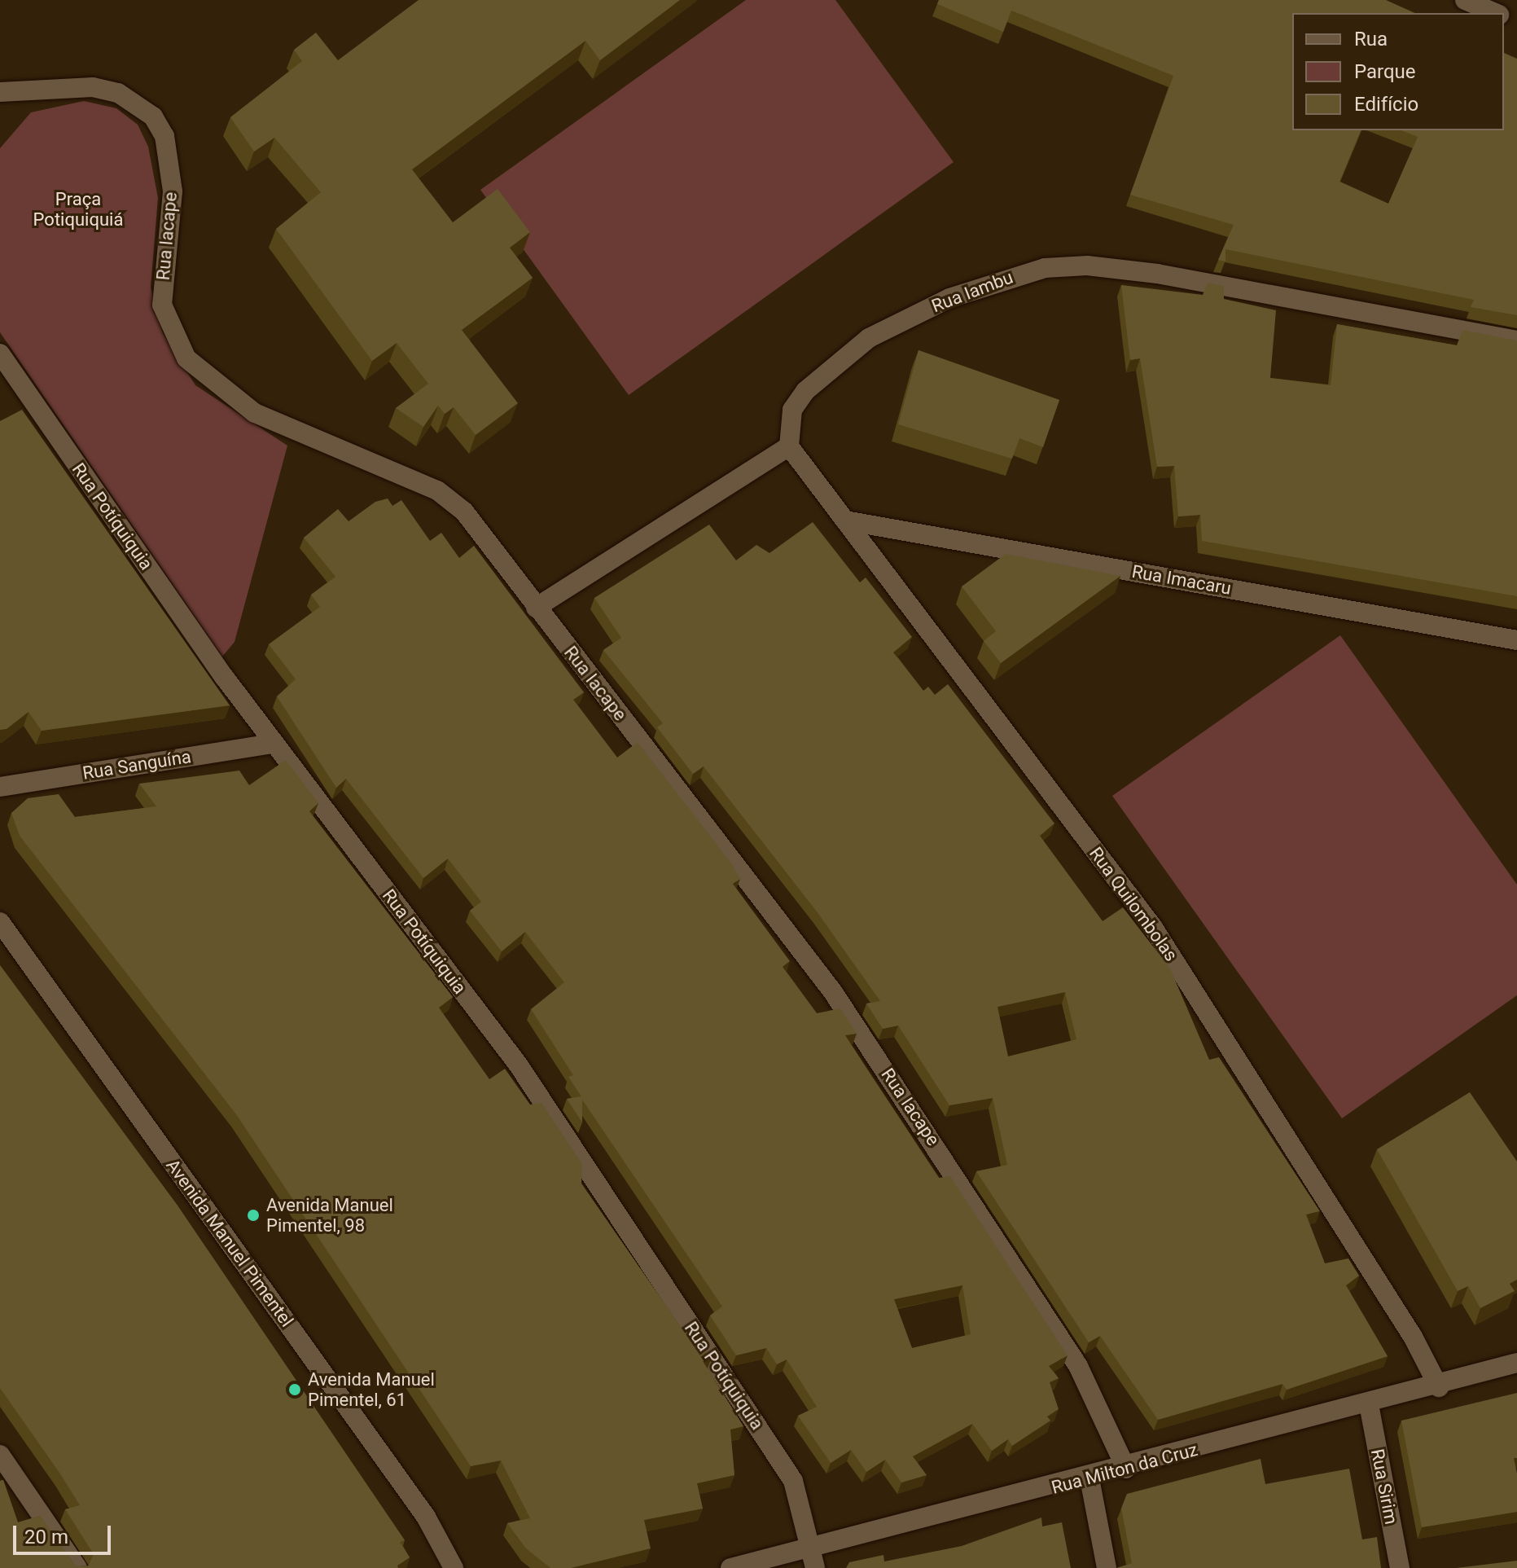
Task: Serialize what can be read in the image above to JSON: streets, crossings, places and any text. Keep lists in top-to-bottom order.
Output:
{
  "streets": {
    "street": [
      "Rua Iacape",
      "Rua Iambu",
      "Rua Potíquiquia",
      "Rua Imacaru",
      "Rua Sanguína",
      "Rua Quilombolas",
      "Avenida Manuel Pimentel",
      "Rua Milton da Cruz",
      "Rua Sirim"
    ]
  },
  "crossings": [
    ["Rua Iacape", "Rua Milton da Cruz"],
    ["Rua Iambu", "Rua Quilombolas"],
    ["Rua Potíquiquia", "Rua Sanguína"],
    ["Rua Potíquiquia", "Rua Milton da Cruz"],
    ["Rua Imacaru", "Rua Quilombolas"],
    ["Rua Quilombolas", "Rua Milton da Cruz"],
    ["Rua Milton da Cruz", "Rua Sirim"]
  ],
  "parks": ["Praça Potiquiquiá"],
  "places": ["Avenida Manuel Pimentel, 98", "Avenida Manuel Pimentel, 61"],
  "legend": ["Rua", "Parque", "Edifício"],
  "scale_bar": "20 m"
}
